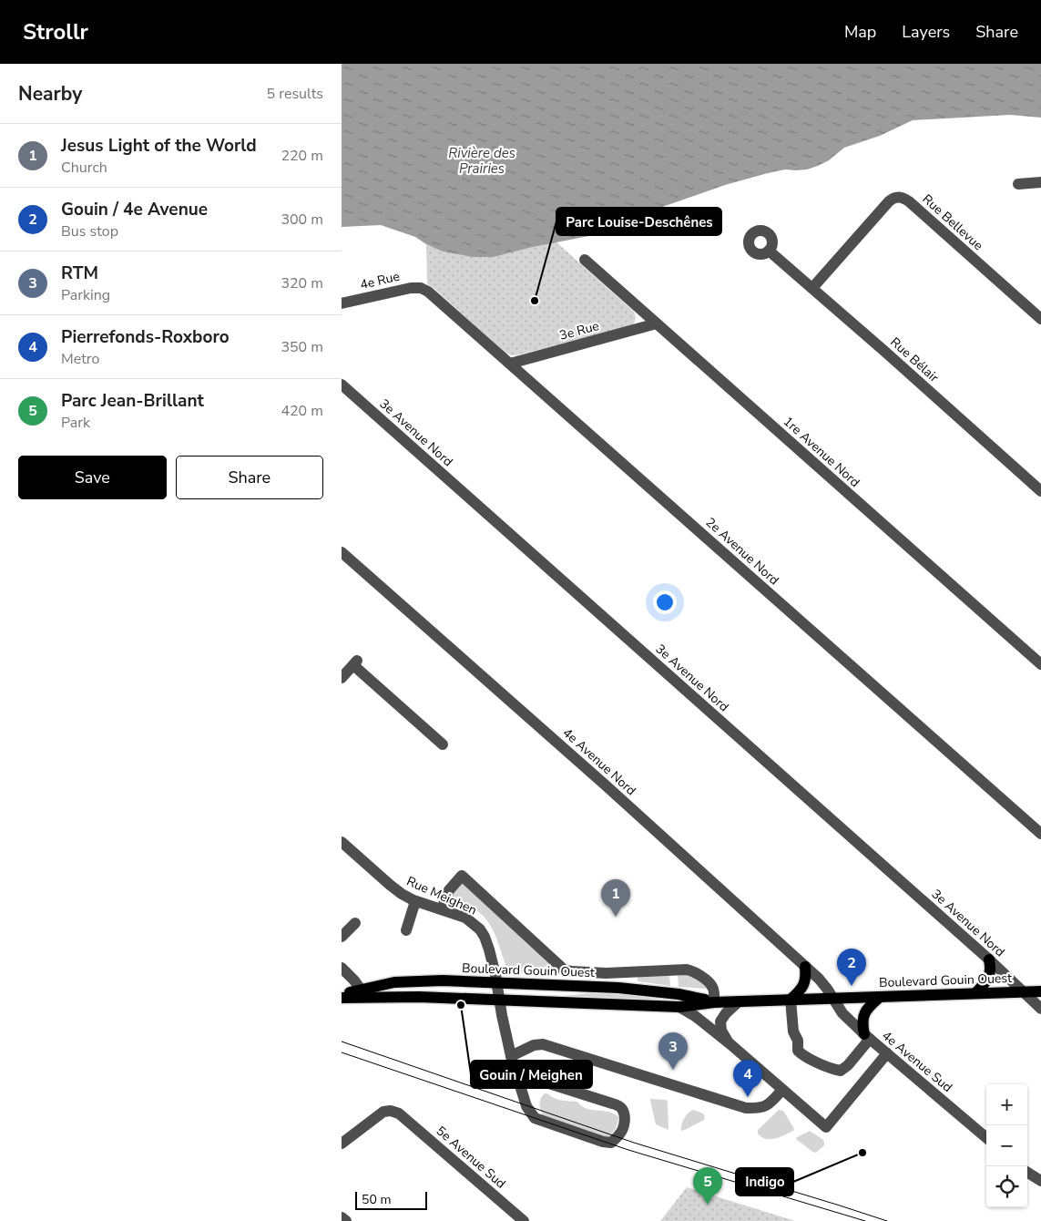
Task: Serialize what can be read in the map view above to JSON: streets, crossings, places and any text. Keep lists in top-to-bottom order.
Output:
{
  "streets": {
    "main road": ["Boulevard Gouin Ouest"],
    "street": [
      "Rue Bellevue",
      "4e Rue",
      "3e Rue",
      "Rue Bélair",
      "3e Avenue Nord",
      "1re Avenue Nord",
      "2e Avenue Nord",
      "4e Avenue Nord",
      "Rue Meighen",
      "4e Avenue Sud",
      "5e Avenue Sud"
    ]
  },
  "crossings": [
    ["Rue Bellevue", "Rue Bélair"],
    ["4e Rue", "2e Avenue Nord"],
    ["3e Rue", "1re Avenue Nord"],
    ["3e Rue", "2e Avenue Nord"],
    ["3e Avenue Nord", "Boulevard Gouin Ouest"],
    ["4e Avenue Nord", "Boulevard Gouin Ouest"],
    ["4e Avenue Nord", "4e Avenue Sud"],
    ["Rue Meighen", "Boulevard Gouin Ouest"],
    ["Boulevard Gouin Ouest", "4e Avenue Sud"]
  ],
  "water": ["Rivière des Prairies"],
  "places": ["Parc Louise-Deschênes", "Gouin / Meighen", "Indigo"],
  "scale_bar": "50 m",
  "page": {
    "header": "Strollr",
    "nav": ["Map", "Layers", "Share"],
    "heading": ["Nearby", "5 results"],
    "list": [
      {
        "mark": "1",
        "name": "Jesus Light of the World",
        "note": "Church",
        "value": "220 m"
      },
      {
        "mark": "2",
        "name": "Gouin / 4e Avenue",
        "note": "Bus stop",
        "value": "300 m"
      },
      {
        "mark": "3",
        "name": "RTM",
        "note": "Parking",
        "value": "320 m"
      },
      {
        "mark": "4",
        "name": "Pierrefonds-Roxboro",
        "note": "Metro",
        "value": "350 m"
      },
      {
        "mark": "5",
        "name": "Parc Jean-Brillant",
        "note": "Park",
        "value": "420 m"
      }
    ],
    "buttons": ["Save", "Share"],
    "pins": [
      "1",
      "2",
      "3",
      "4",
      "5"
    ],
    "map_buttons": ["+", "−"],
    "scale": "50 m"
  }
}
